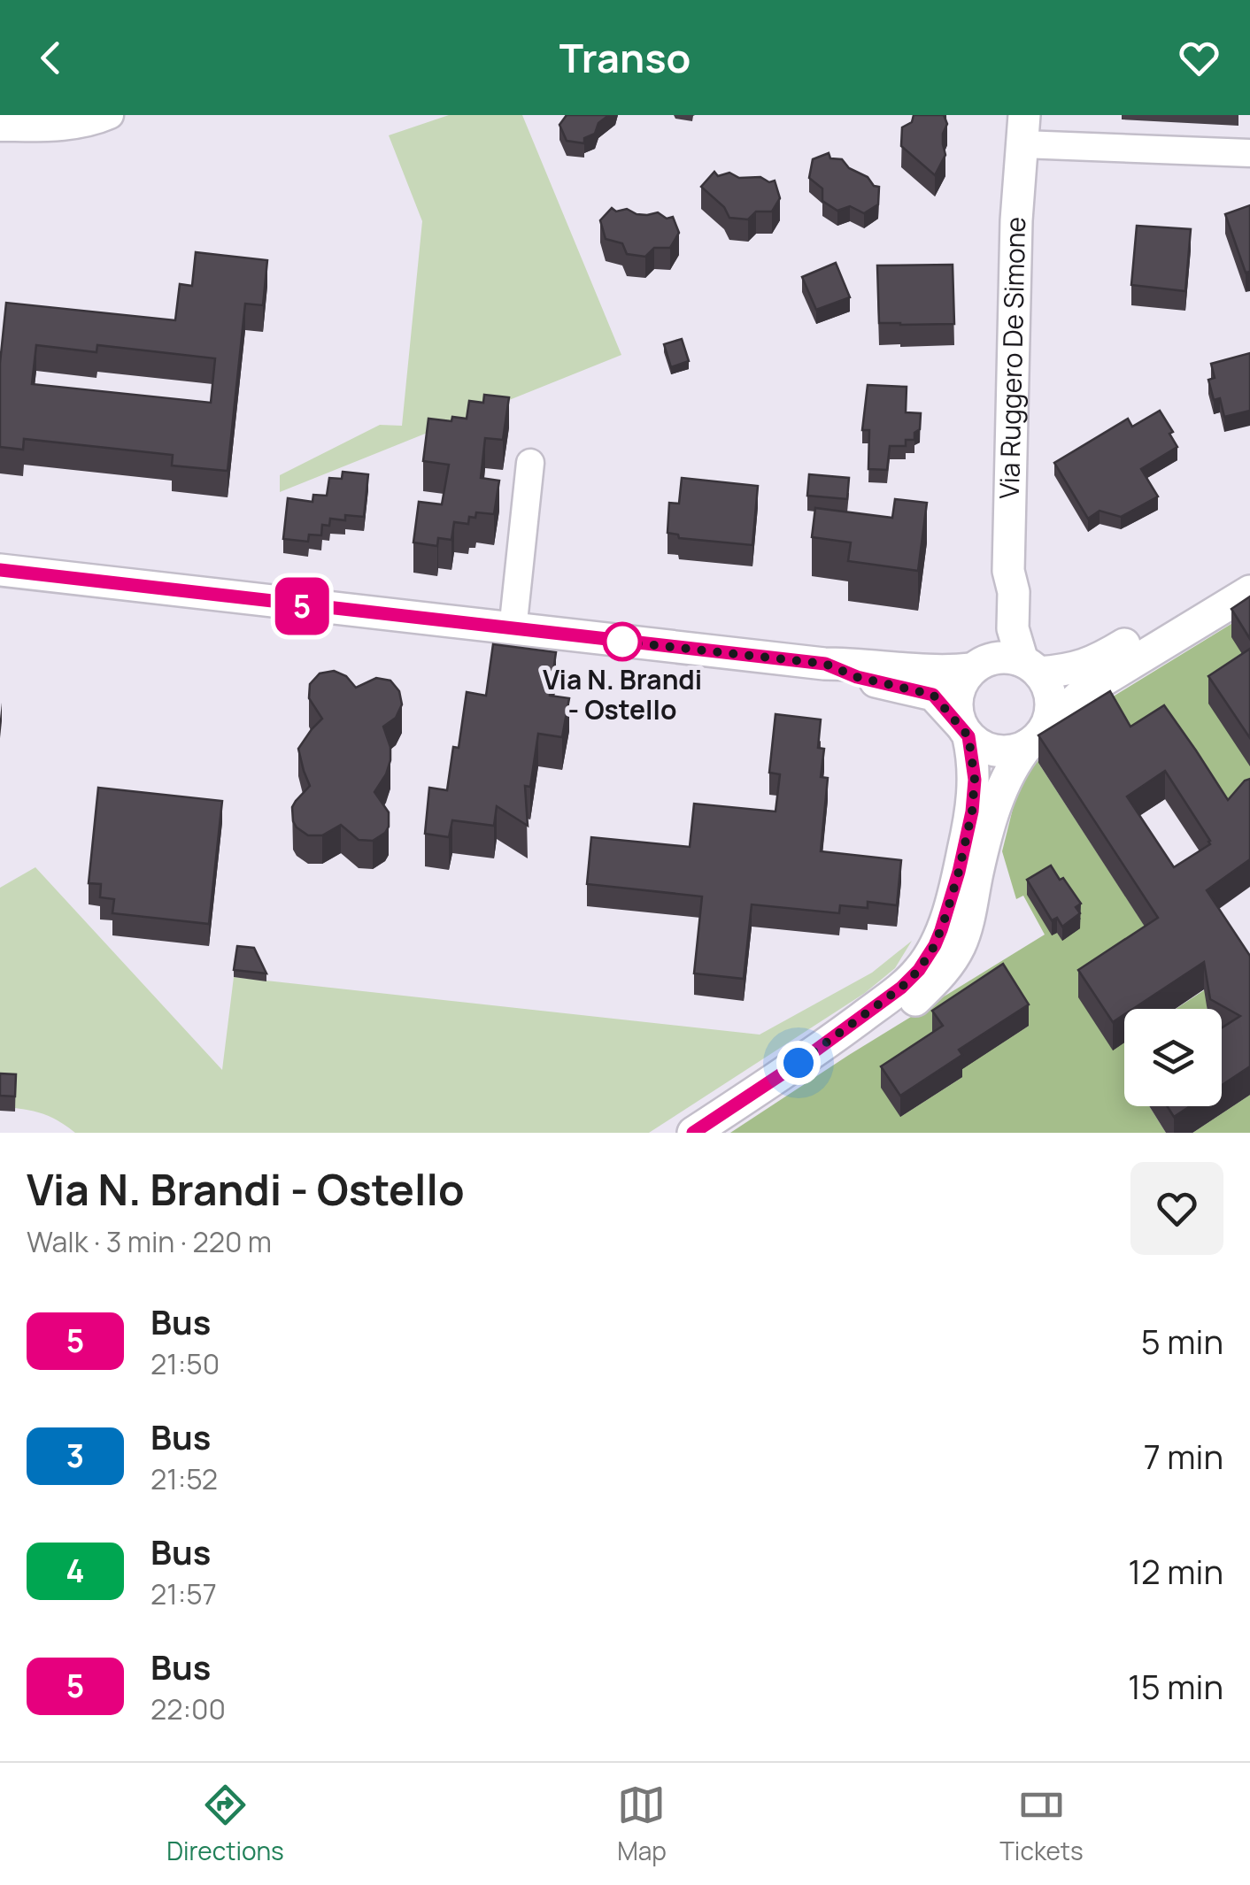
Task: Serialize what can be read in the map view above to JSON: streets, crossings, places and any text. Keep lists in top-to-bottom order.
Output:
{
  "streets": {
    "street": ["Via Ruggero De Simone"]
  },
  "places": ["Via N. Brandi - Ostello"],
  "lines": ["bus line 5"],
  "page": {
    "header": "Transo",
    "on_map": "5",
    "heading": ["Via N. Brandi - Ostello", "Walk · 3 min · 220 m"],
    "list": [
      {
        "mark": "5",
        "name": "Bus",
        "note": "21:50",
        "value": "5 min"
      },
      {
        "mark": "3",
        "name": "Bus",
        "note": "21:52",
        "value": "7 min"
      },
      {
        "mark": "4",
        "name": "Bus",
        "note": "21:57",
        "value": "12 min"
      },
      {
        "mark": "5",
        "name": "Bus",
        "note": "22:00",
        "value": "15 min"
      }
    ],
    "tabs": ["Directions", "Map", "Tickets"]
  }
}
